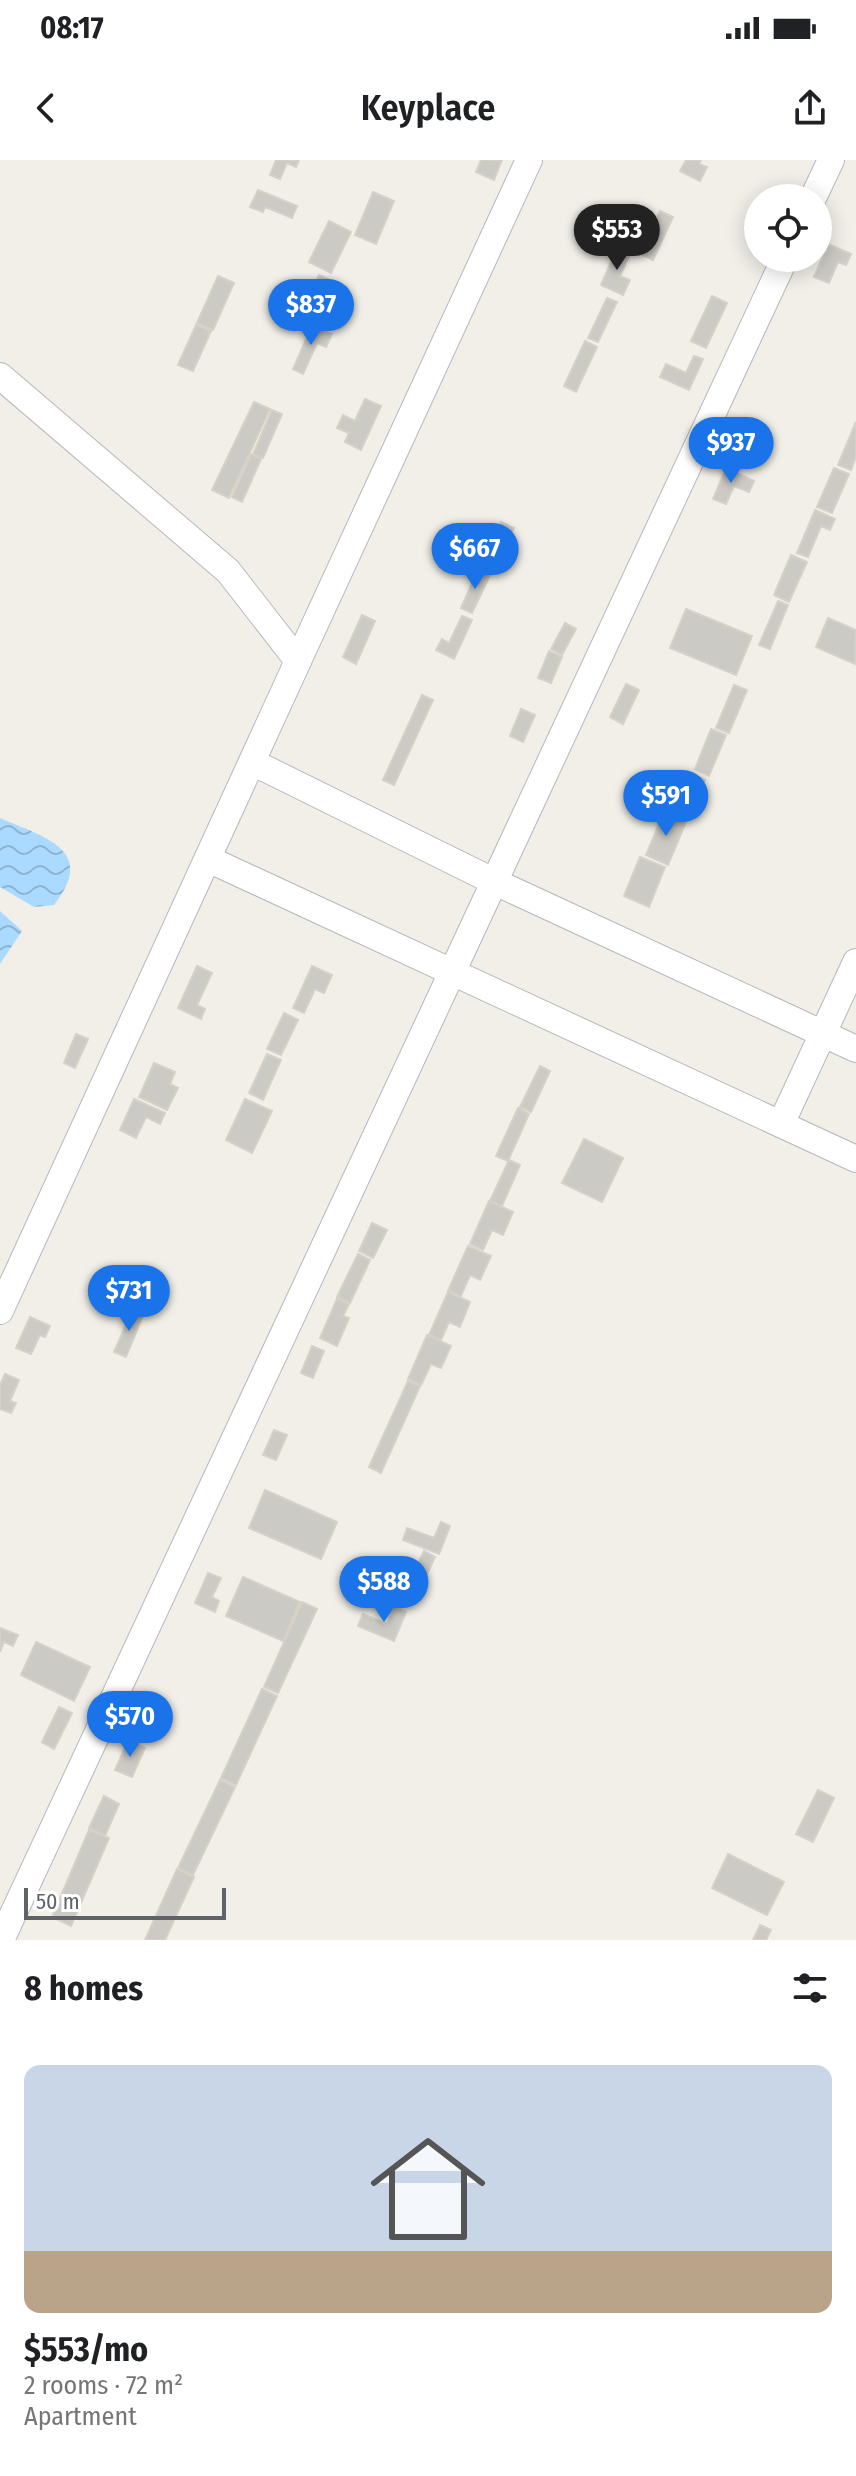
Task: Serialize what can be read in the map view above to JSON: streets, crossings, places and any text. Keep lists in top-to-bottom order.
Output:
{
  "scale_bar": "50 m",
  "page": {
    "status": "08:17",
    "header": "Keyplace",
    "price": [
      "$553",
      "$837",
      "$937",
      "$667",
      "$591",
      "$731",
      "$588",
      "$570"
    ],
    "scale": "50 m",
    "heading": "8 homes",
    "list": [
      {
        "name": "$553/mo",
        "note": "2 rooms · 72 m² · Apartment"
      }
    ]
  }
}
